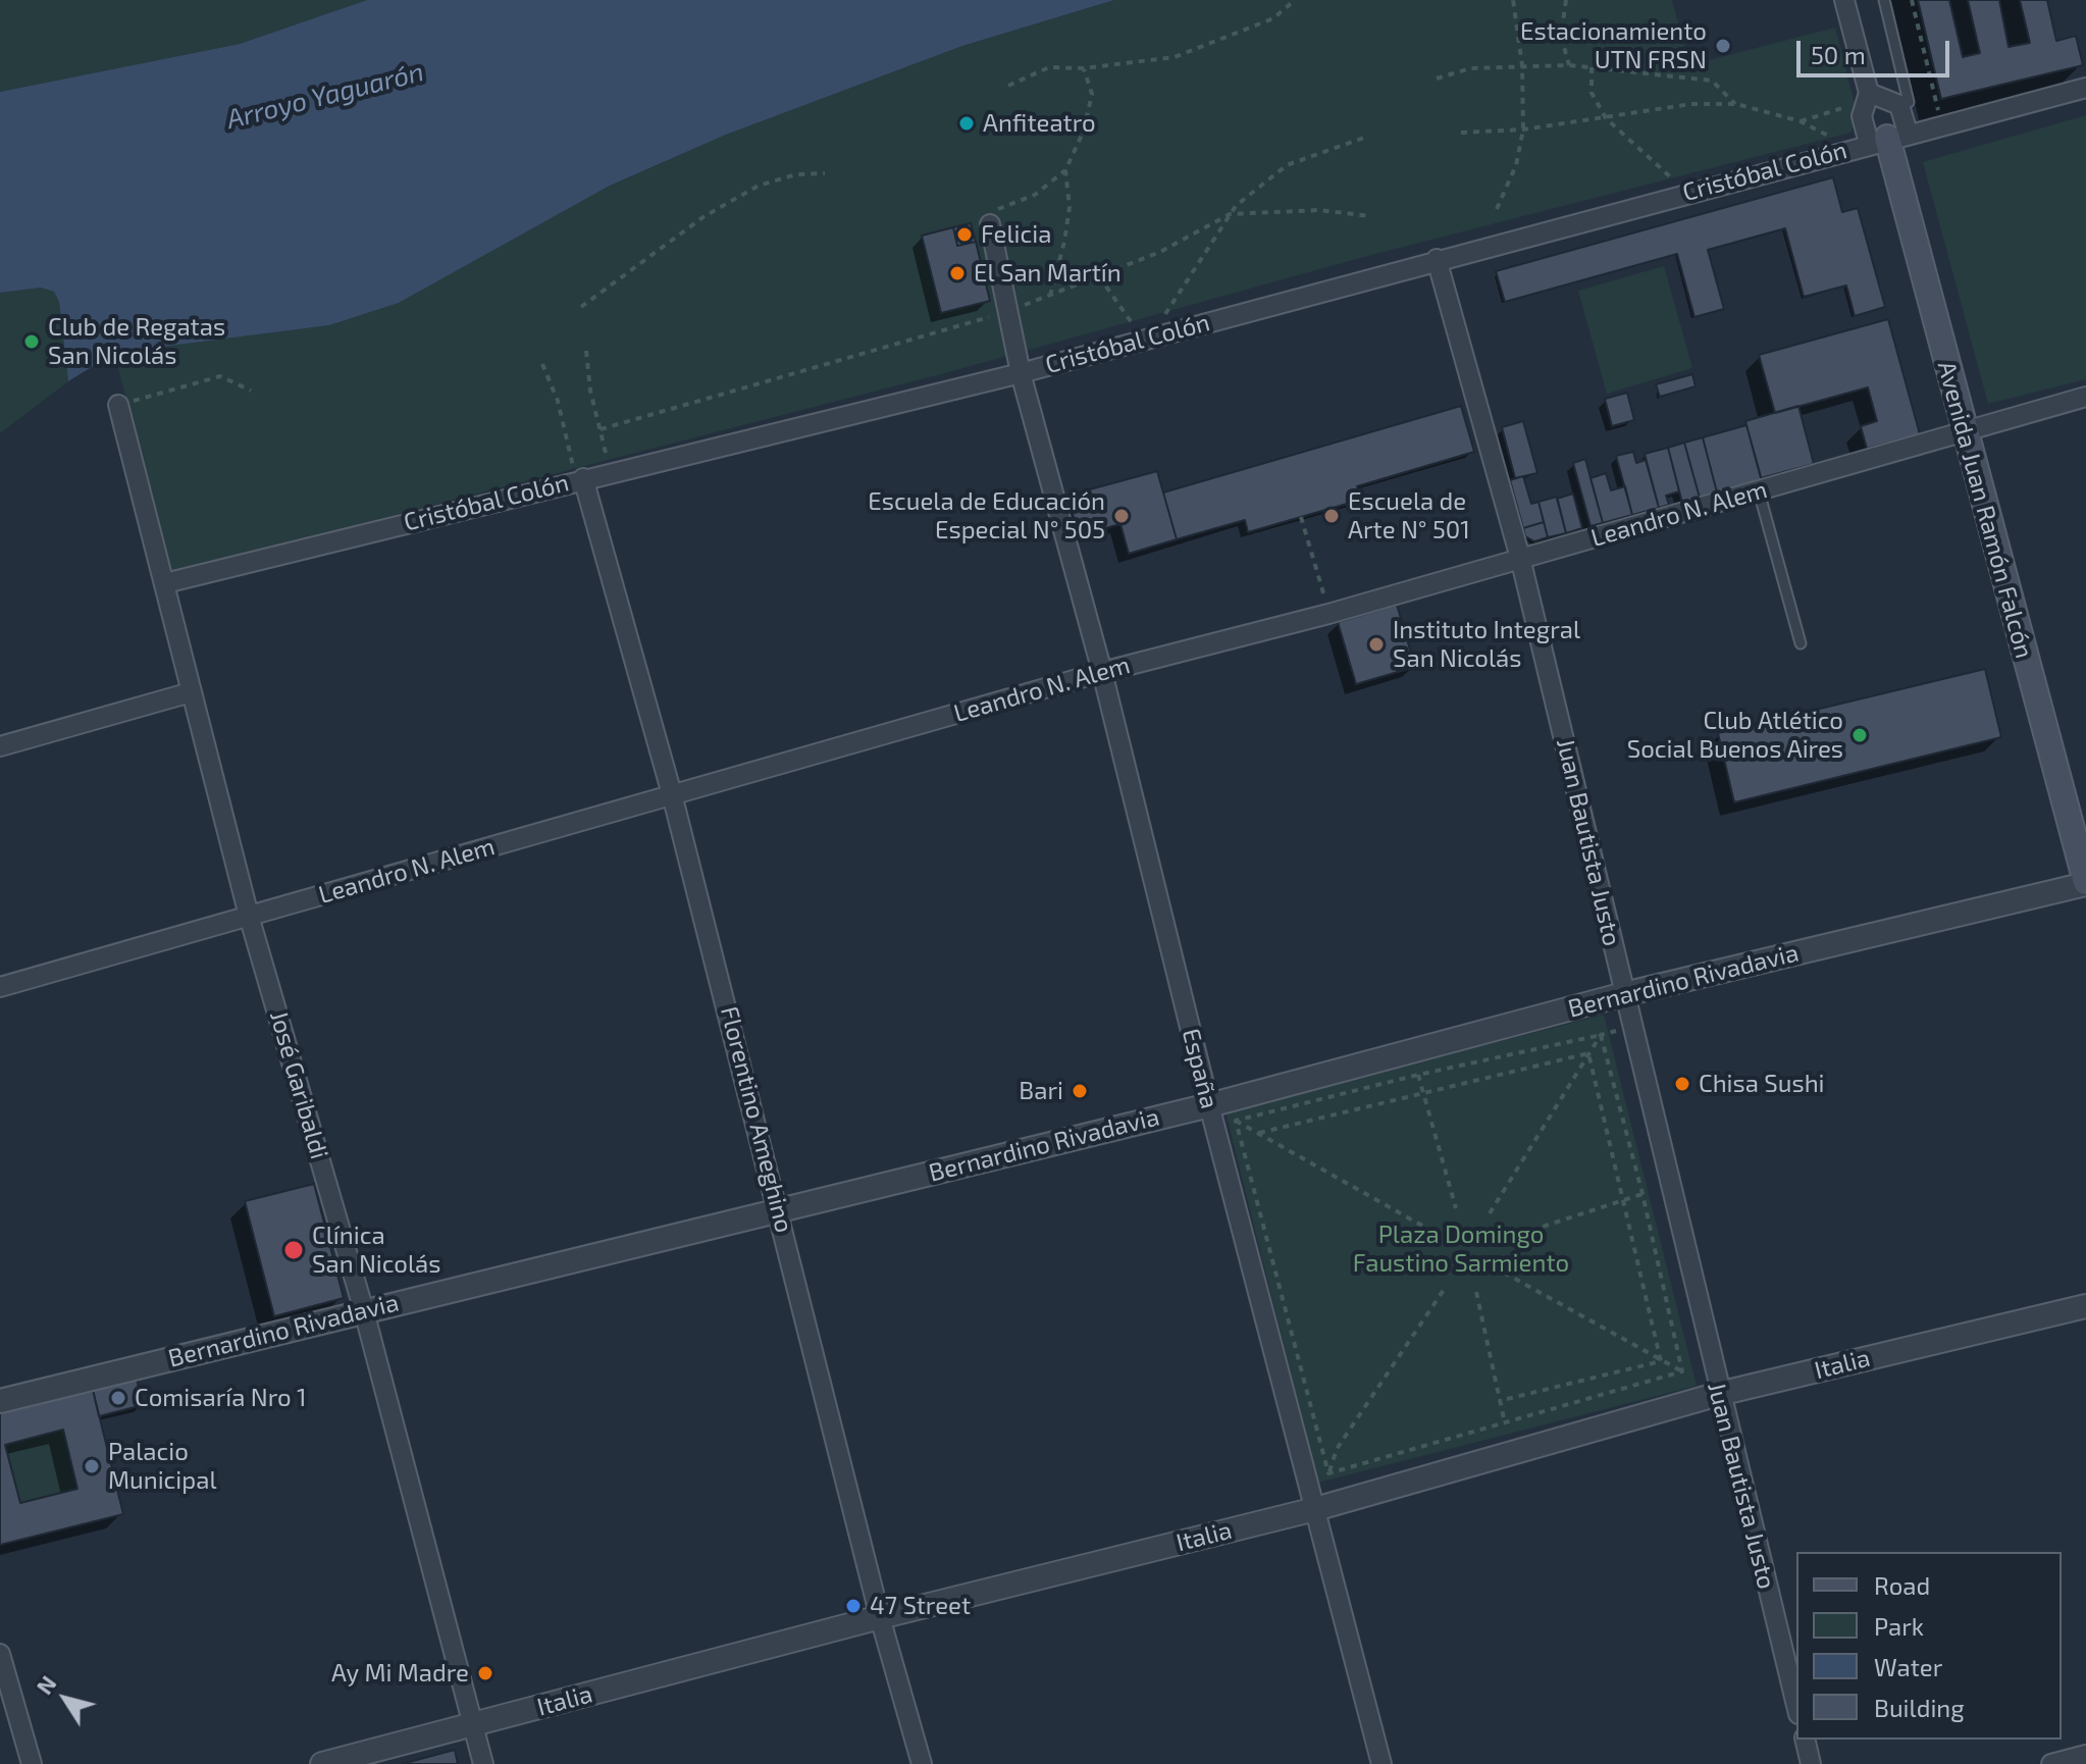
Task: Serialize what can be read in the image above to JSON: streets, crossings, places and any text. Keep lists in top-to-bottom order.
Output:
{
  "streets": {
    "main road": ["Avenida Juan Ramón Falcón"],
    "street": [
      "Cristóbal Colón",
      "Leandro N. Alem",
      "Juan Bautista Justo",
      "Bernardino Rivadavia",
      "España",
      "José Garibaldi",
      "Florentino Ameghino",
      "Italia"
    ]
  },
  "crossings": [
    ["Cristóbal Colón", "Avenida Juan Ramón Falcón"],
    ["Cristóbal Colón", "Juan Bautista Justo"],
    ["Cristóbal Colón", "España"],
    ["Cristóbal Colón", "José Garibaldi"],
    ["Cristóbal Colón", "Florentino Ameghino"],
    ["Avenida Juan Ramón Falcón", "Leandro N. Alem"],
    ["Avenida Juan Ramón Falcón", "Bernardino Rivadavia"],
    ["Leandro N. Alem", "Juan Bautista Justo"],
    ["Leandro N. Alem", "España"],
    ["Leandro N. Alem", "José Garibaldi"],
    ["Leandro N. Alem", "Florentino Ameghino"],
    ["Juan Bautista Justo", "Bernardino Rivadavia"],
    ["Juan Bautista Justo", "Italia"],
    ["Bernardino Rivadavia", "España"],
    ["Bernardino Rivadavia", "José Garibaldi"],
    ["Bernardino Rivadavia", "Florentino Ameghino"],
    ["España", "Italia"],
    ["José Garibaldi", "Italia"],
    ["Florentino Ameghino", "Italia"]
  ],
  "water": ["Arroyo Yaguarón"],
  "parks": ["Plaza Domingo Faustino Sarmiento"],
  "places": [
    "Estacionamiento UTN FRSN",
    "Anfiteatro",
    "Felicia",
    "El San Martín",
    "Club de Regatas San Nicolás",
    "Escuela de Educación Especial N° 505",
    "Escuela de Arte N° 501",
    "Instituto Integral San Nicolás",
    "Club Atlético Social Buenos Aires",
    "Chisa Sushi",
    "Bari",
    "Clínica San Nicolás",
    "Comisaría Nro 1",
    "Palacio Municipal",
    "47 Street",
    "Ay Mi Madre"
  ],
  "legend": [
    "Road",
    "Park",
    "Water",
    "Building"
  ],
  "scale_bar": "50 m",
  "north": "top left"
}
